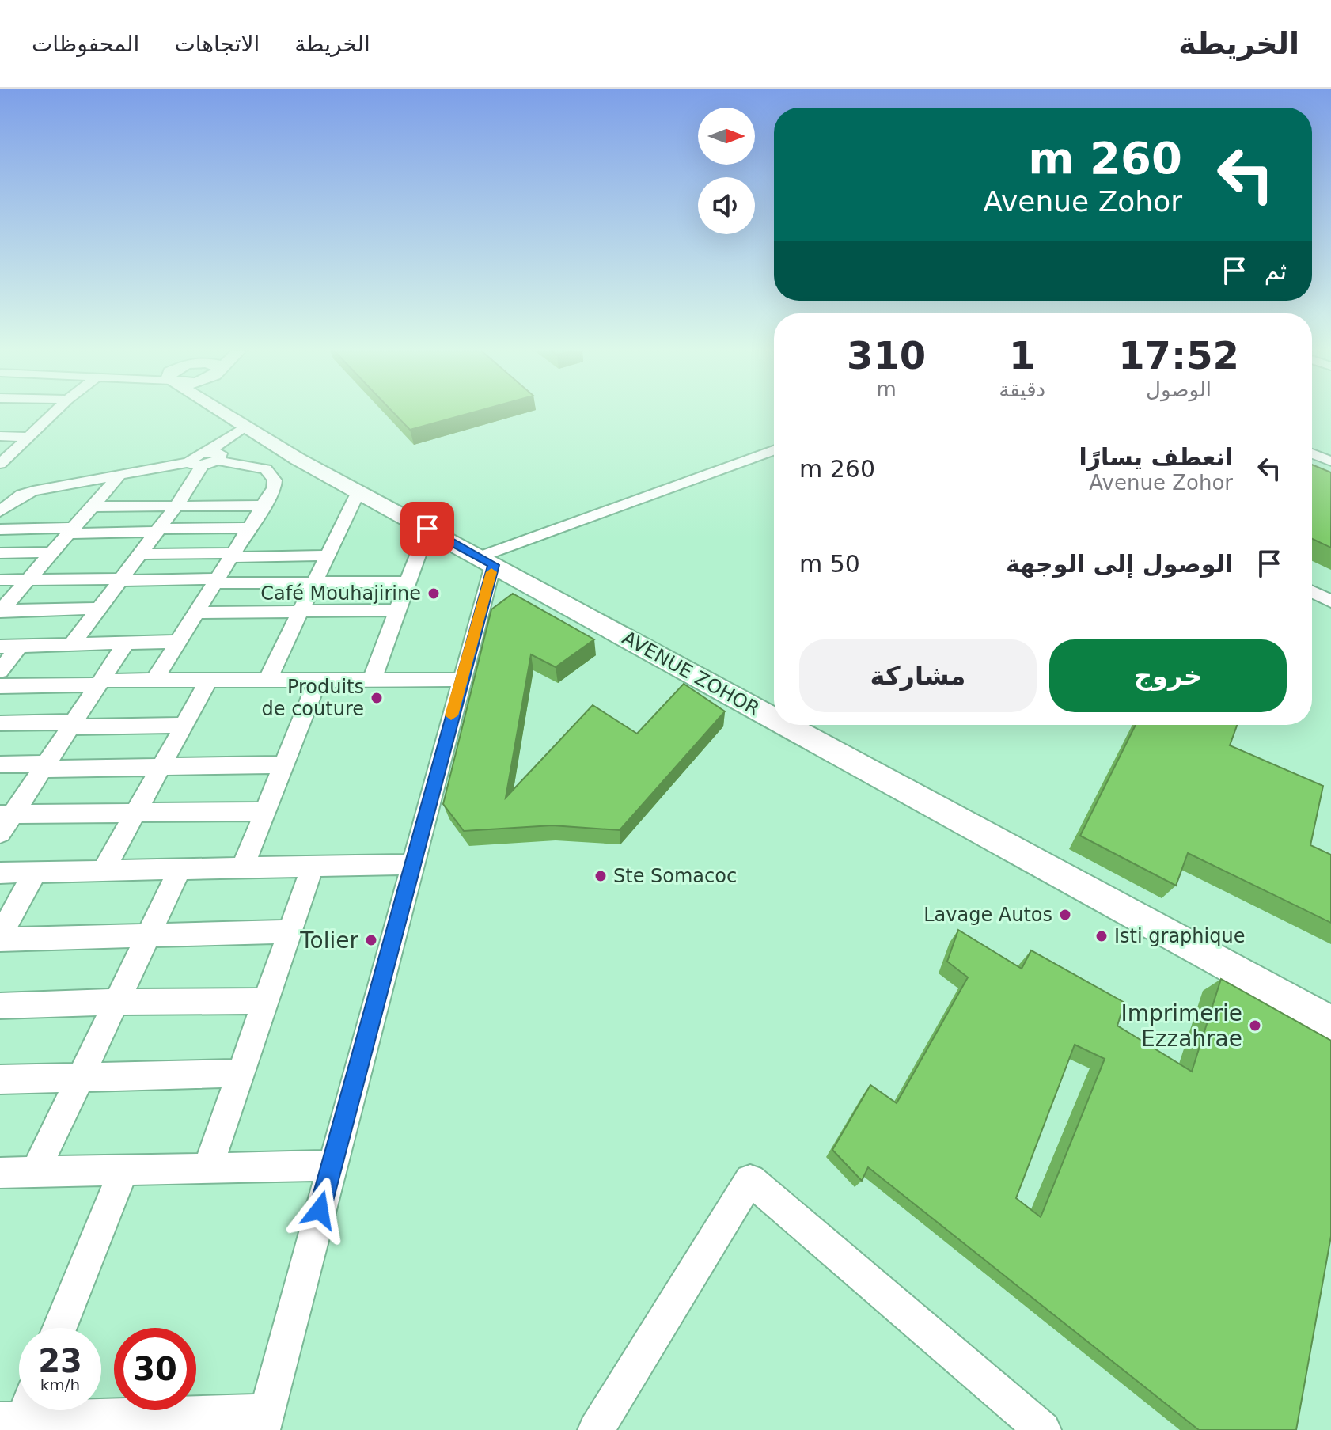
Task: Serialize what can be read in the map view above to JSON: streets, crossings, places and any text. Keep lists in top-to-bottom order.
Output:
{
  "streets": {
    "main road": ["AVENUE ZOHOR"]
  },
  "places": [
    "Café Mouhajirine",
    "Produits de couture",
    "Ste Somacoc",
    "Lavage Autos",
    "Isti graphique",
    "Tolier",
    "Imprimerie Ezzahrae"
  ],
  "north": "right",
  "page": {
    "header": "الخريطة",
    "nav": ["الخريطة", "الاتجاهات", "المحفوظات"],
    "turn": ["260 m", "Avenue Zohor"],
    "then": "ثم",
    "eta": [
      "17:52",
      "الوصول",
      "1",
      "دقيقة",
      "310",
      "m"
    ],
    "list": [
      {
        "name": "انعطف يسارًا",
        "note": "Avenue Zohor",
        "value": "260 m"
      },
      {
        "name": "الوصول إلى الوجهة",
        "value": "50 m"
      }
    ],
    "buttons": ["خروج", "مشاركة"],
    "speed": "23 km/h",
    "limit": "30"
  }
}
